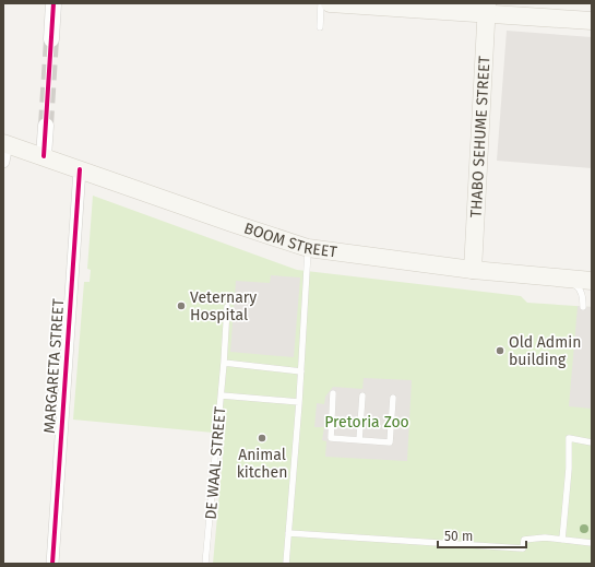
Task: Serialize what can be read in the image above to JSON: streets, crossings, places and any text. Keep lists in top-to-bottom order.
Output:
{
  "streets": {
    "main road": ["THABO SEHUME STREET", "BOOM STREET"],
    "street": ["MARGARETA STREET"],
    "lane": ["DE WAAL STREET"]
  },
  "crossings": [
    ["THABO SEHUME STREET", "BOOM STREET"],
    ["BOOM STREET", "MARGARETA STREET"]
  ],
  "parks": ["Pretoria Zoo"],
  "places": ["Veternary Hospital", "Old Admin building", "Animal kitchen"],
  "scale_bar": "50 m"
}
